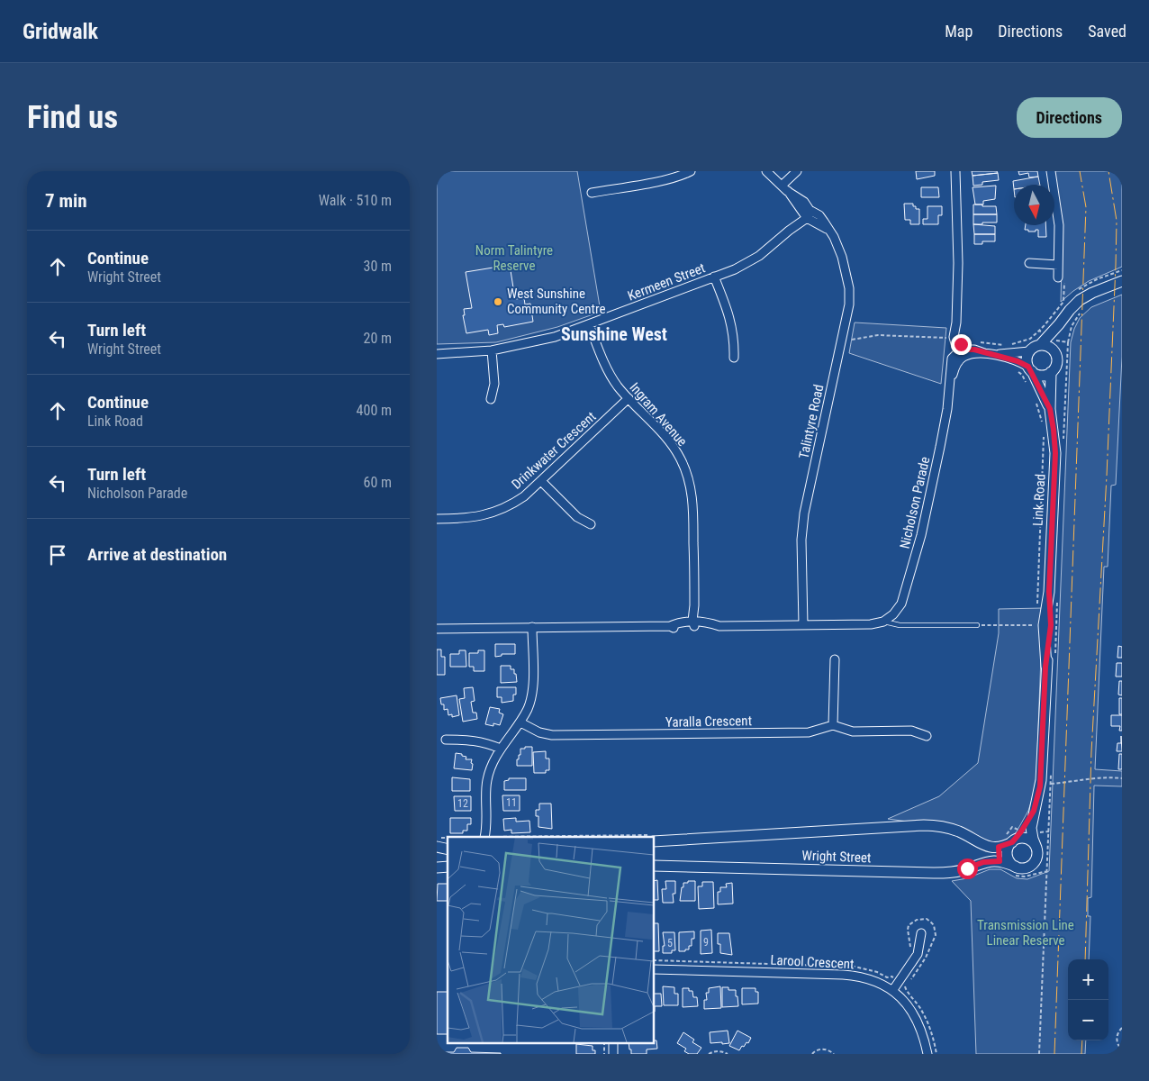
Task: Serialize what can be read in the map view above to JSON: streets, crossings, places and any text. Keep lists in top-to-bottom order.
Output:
{
  "streets": {
    "street": [
      "Kermeen Street",
      "Ingram Avenue",
      "Talintyre Road",
      "Drinkwater Crescent",
      "Link Road",
      "Nicholson Parade",
      "Yaralla Crescent",
      "Wright Street",
      "Larool Crescent"
    ]
  },
  "crossings": [
    ["Kermeen Street", "Ingram Avenue"],
    ["Kermeen Street", "Talintyre Road"],
    ["Ingram Avenue", "Drinkwater Crescent"],
    ["Link Road", "Wright Street"]
  ],
  "districts": ["Sunshine West"],
  "parks": ["Norm Talintyre Reserve", "Transmission Line Linear Reserve"],
  "places": ["West Sunshine Community Centre"],
  "house_numbers": [
    "11",
    "12",
    "9",
    "5"
  ],
  "north": "bottom",
  "page": {
    "header": "Gridwalk",
    "nav": ["Map", "Directions", "Saved"],
    "buttons": "Directions",
    "title": "Find us",
    "heading": ["7 min", "Walk · 510 m"],
    "list": [
      ["Continue", "Wright Street", "30 m"],
      ["Turn left", "Wright Street", "20 m"],
      ["Continue", "Link Road", "400 m"],
      ["Turn left", "Nicholson Parade", "60 m"],
      "Arrive at destination"
    ],
    "map_buttons": ["+", "−"]
  }
}
